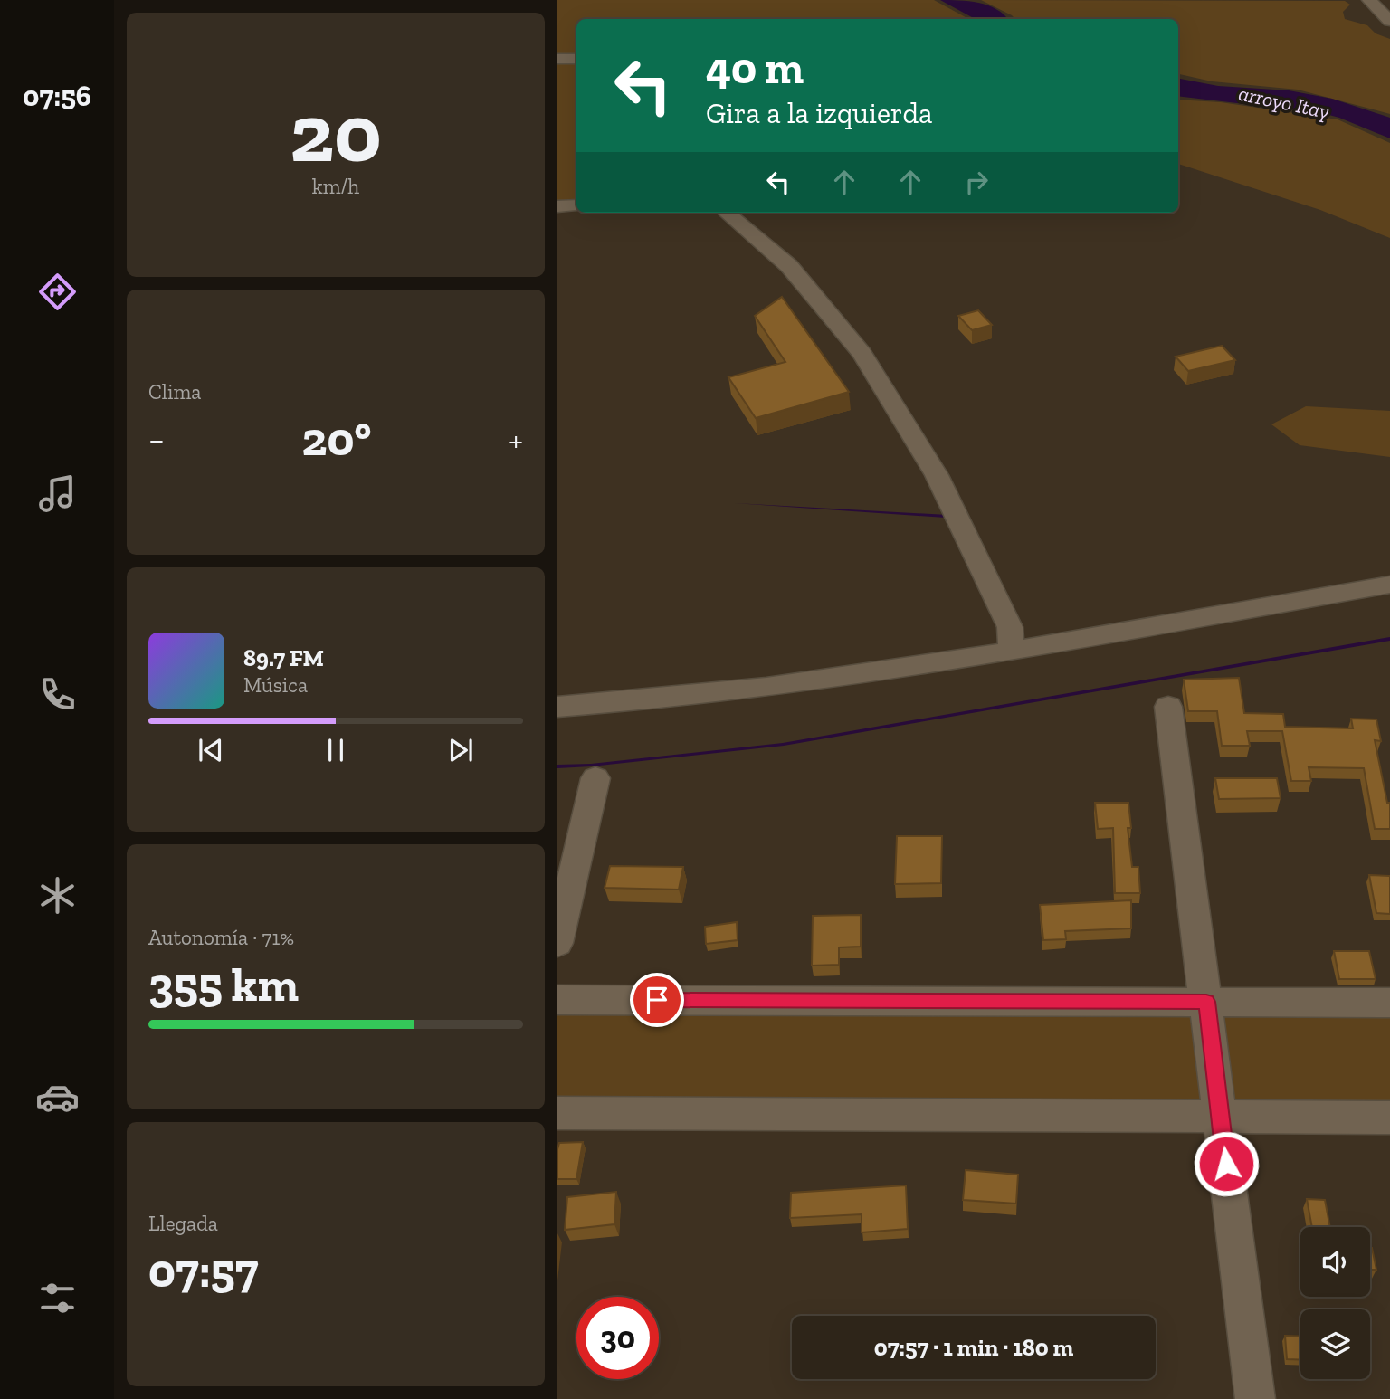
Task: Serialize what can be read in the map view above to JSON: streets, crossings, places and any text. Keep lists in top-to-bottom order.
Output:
{
  "water": ["arroyo Itay"],
  "page": {
    "tabs": "07:56",
    "tile": [
      ["20", "km/h"],
      "Clima",
      ["Autonomía · 71%", "355 km"],
      ["Llegada", "07:57"]
    ],
    "turn": ["40 m", "Gira a la izquierda"],
    "heat": ["−", "20°", "+"],
    "song": ["89.7 FM", "Música"],
    "limit": "30",
    "trip": "07:57 · 1 min · 180 m"
  }
}
